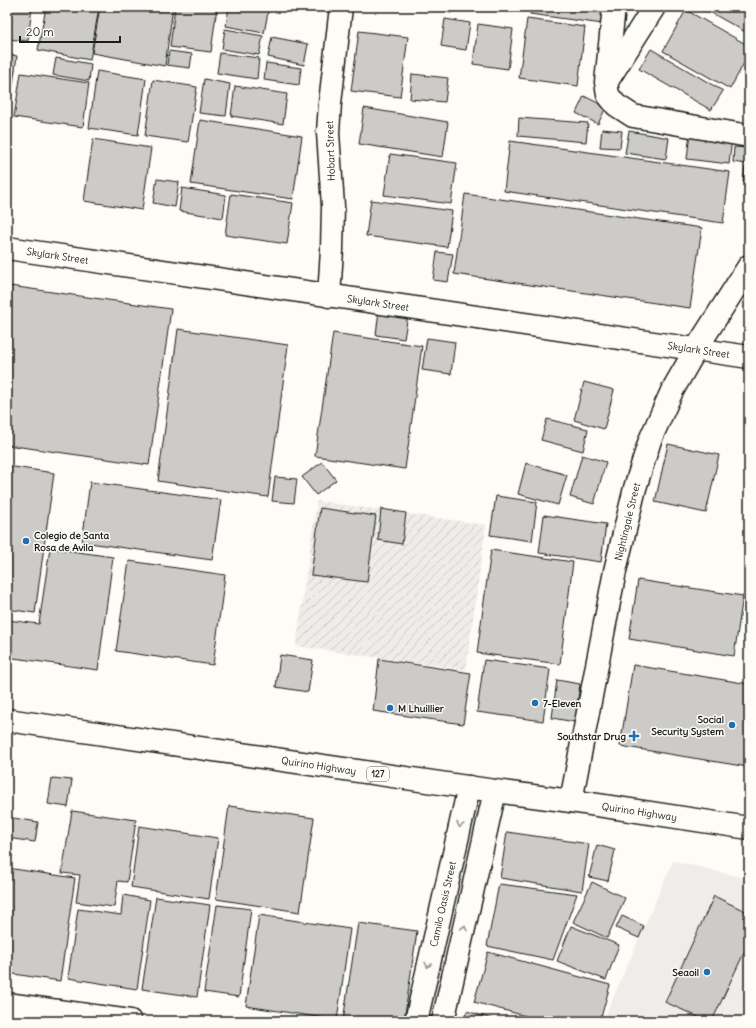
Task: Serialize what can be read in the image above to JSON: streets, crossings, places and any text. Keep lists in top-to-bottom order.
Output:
{
  "streets": {
    "street": [
      "Hobart Street",
      "Skylark Street",
      "Nightingale Street",
      "Quirino Highway",
      "127",
      "Camilo Oasis Street"
    ]
  },
  "crossings": [
    ["Hobart Street", "Skylark Street"],
    ["Skylark Street", "Nightingale Street"],
    ["Nightingale Street", "Quirino Highway"],
    ["Quirino Highway", "Camilo Oasis Street"]
  ],
  "places": {
    "other": [
      "Colegio de Santa Rosa de Avila",
      "7-Eleven",
      "M Lhuillier",
      "Social Security System",
      "Seaoil"
    ],
    "health": ["Southstar Drug"]
  },
  "scale_bar": "20 m"
}
